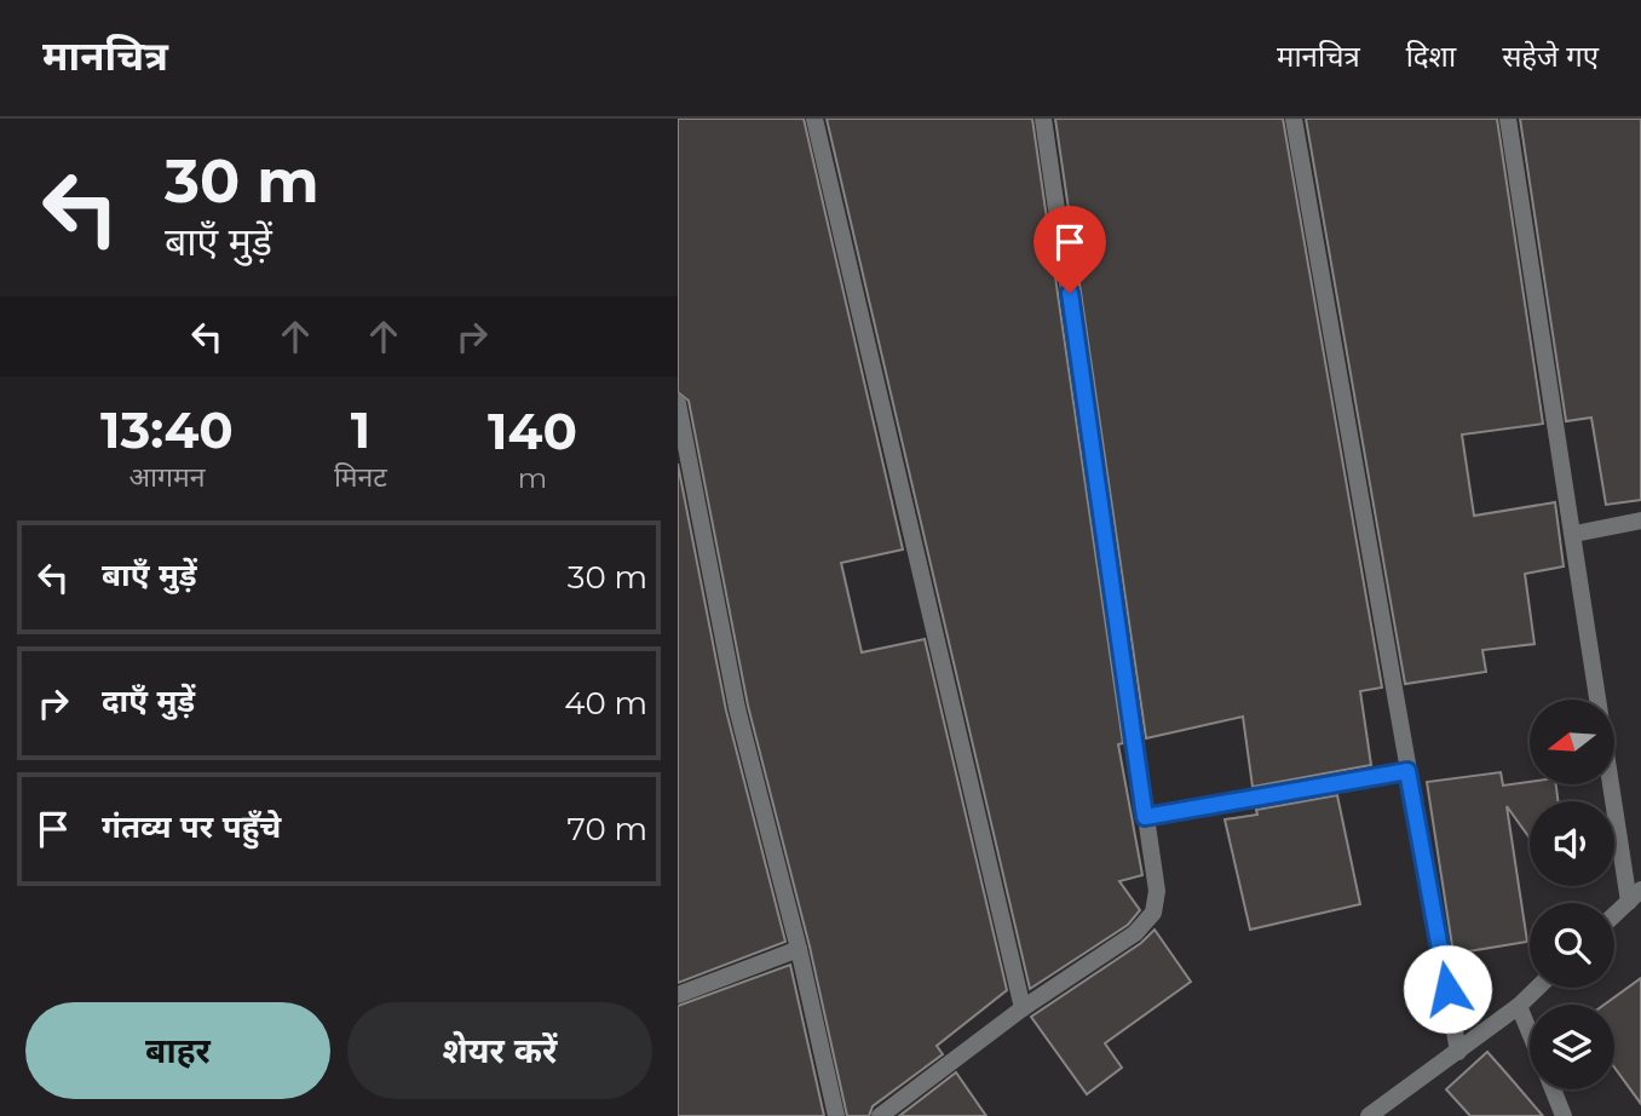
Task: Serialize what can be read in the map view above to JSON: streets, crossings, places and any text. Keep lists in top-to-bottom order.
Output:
{
  "north": "left",
  "page": {
    "header": "मानचित्र",
    "nav": ["मानचित्र", "दिशा", "सहेजे गए"],
    "turn": ["30 m", "बाएँ मुड़ें"],
    "eta": [
      "13:40",
      "आगमन",
      "1",
      "मिनट",
      "140",
      "m"
    ],
    "list": [
      {
        "name": "बाएँ मुड़ें",
        "value": "30 m"
      },
      {
        "name": "दाएँ मुड़ें",
        "value": "40 m"
      },
      {
        "name": "गंतव्य पर पहुँचे",
        "value": "70 m"
      }
    ],
    "buttons": ["बाहर", "शेयर करें"]
  }
}
